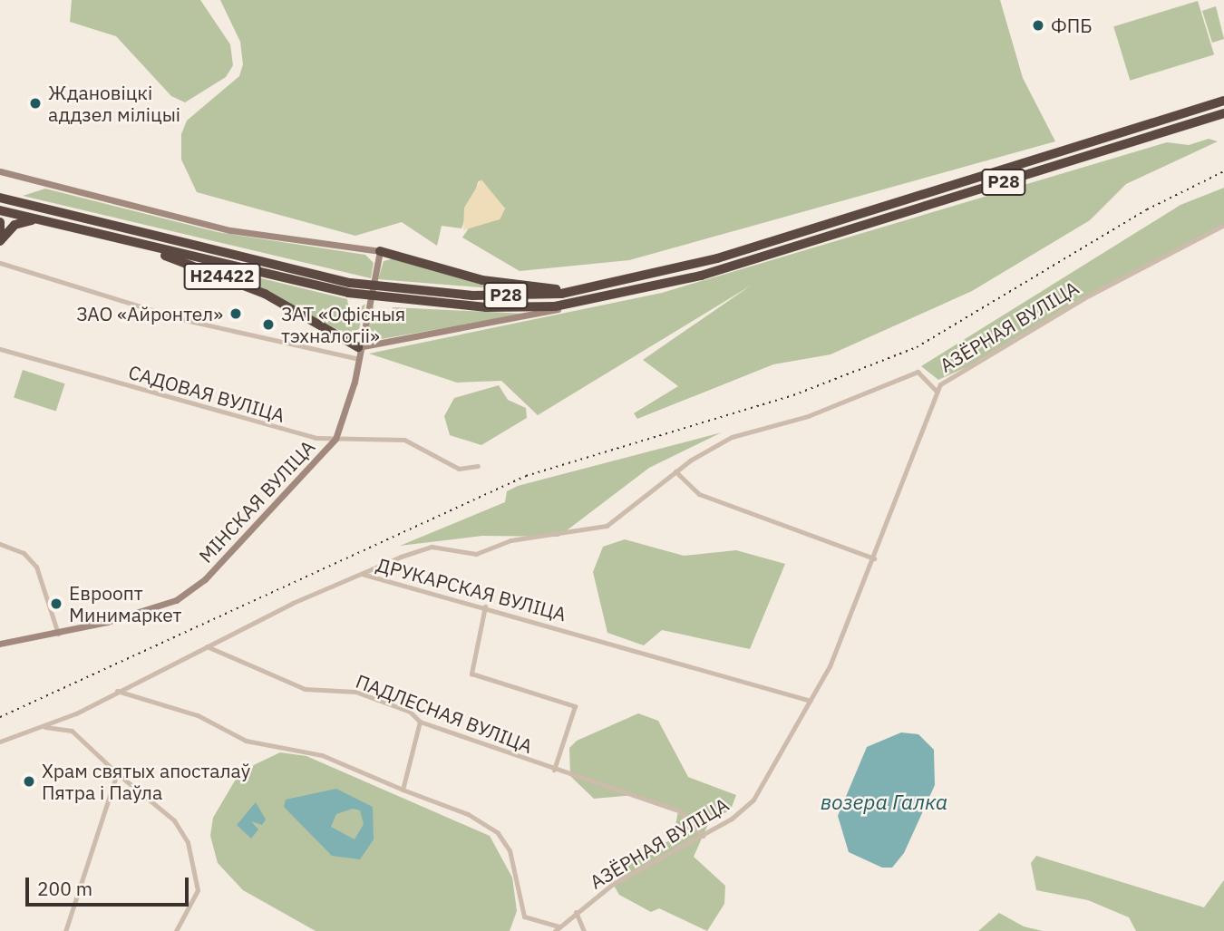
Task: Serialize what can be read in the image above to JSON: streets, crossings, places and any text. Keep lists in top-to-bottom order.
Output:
{
  "streets": {
    "highway": ["Р28", "Н24422"],
    "street": [
      "АЗЁРНАЯ ВУЛІЦА",
      "САДОВАЯ ВУЛІЦА",
      "МІНСКАЯ ВУЛІЦА",
      "ДРУКАРСКАЯ ВУЛІЦА",
      "ПАДЛЕСНАЯ ВУЛІЦА"
    ]
  },
  "crossings": [
    ["Р28", "Н24422"],
    ["Н24422", "МІНСКАЯ ВУЛІЦА"],
    ["АЗЁРНАЯ ВУЛІЦА", "ДРУКАРСКАЯ ВУЛІЦА"],
    ["АЗЁРНАЯ ВУЛІЦА", "ПАДЛЕСНАЯ ВУЛІЦА"],
    ["САДОВАЯ ВУЛІЦА", "МІНСКАЯ ВУЛІЦА"],
    ["ДРУКАРСКАЯ ВУЛІЦА", "ПАДЛЕСНАЯ ВУЛІЦА"]
  ],
  "water": ["возера Галка"],
  "places": [
    "ФПБ",
    "Ждановіцкі аддзел міліцыі",
    "ЗАО «Айронтел»",
    "ЗАТ «Офісныя тэхналогіі»",
    "Евроопт Минимаркет",
    "Храм святых апосталаў Пятра і Паўла"
  ],
  "scale_bar": "200 m"
}
